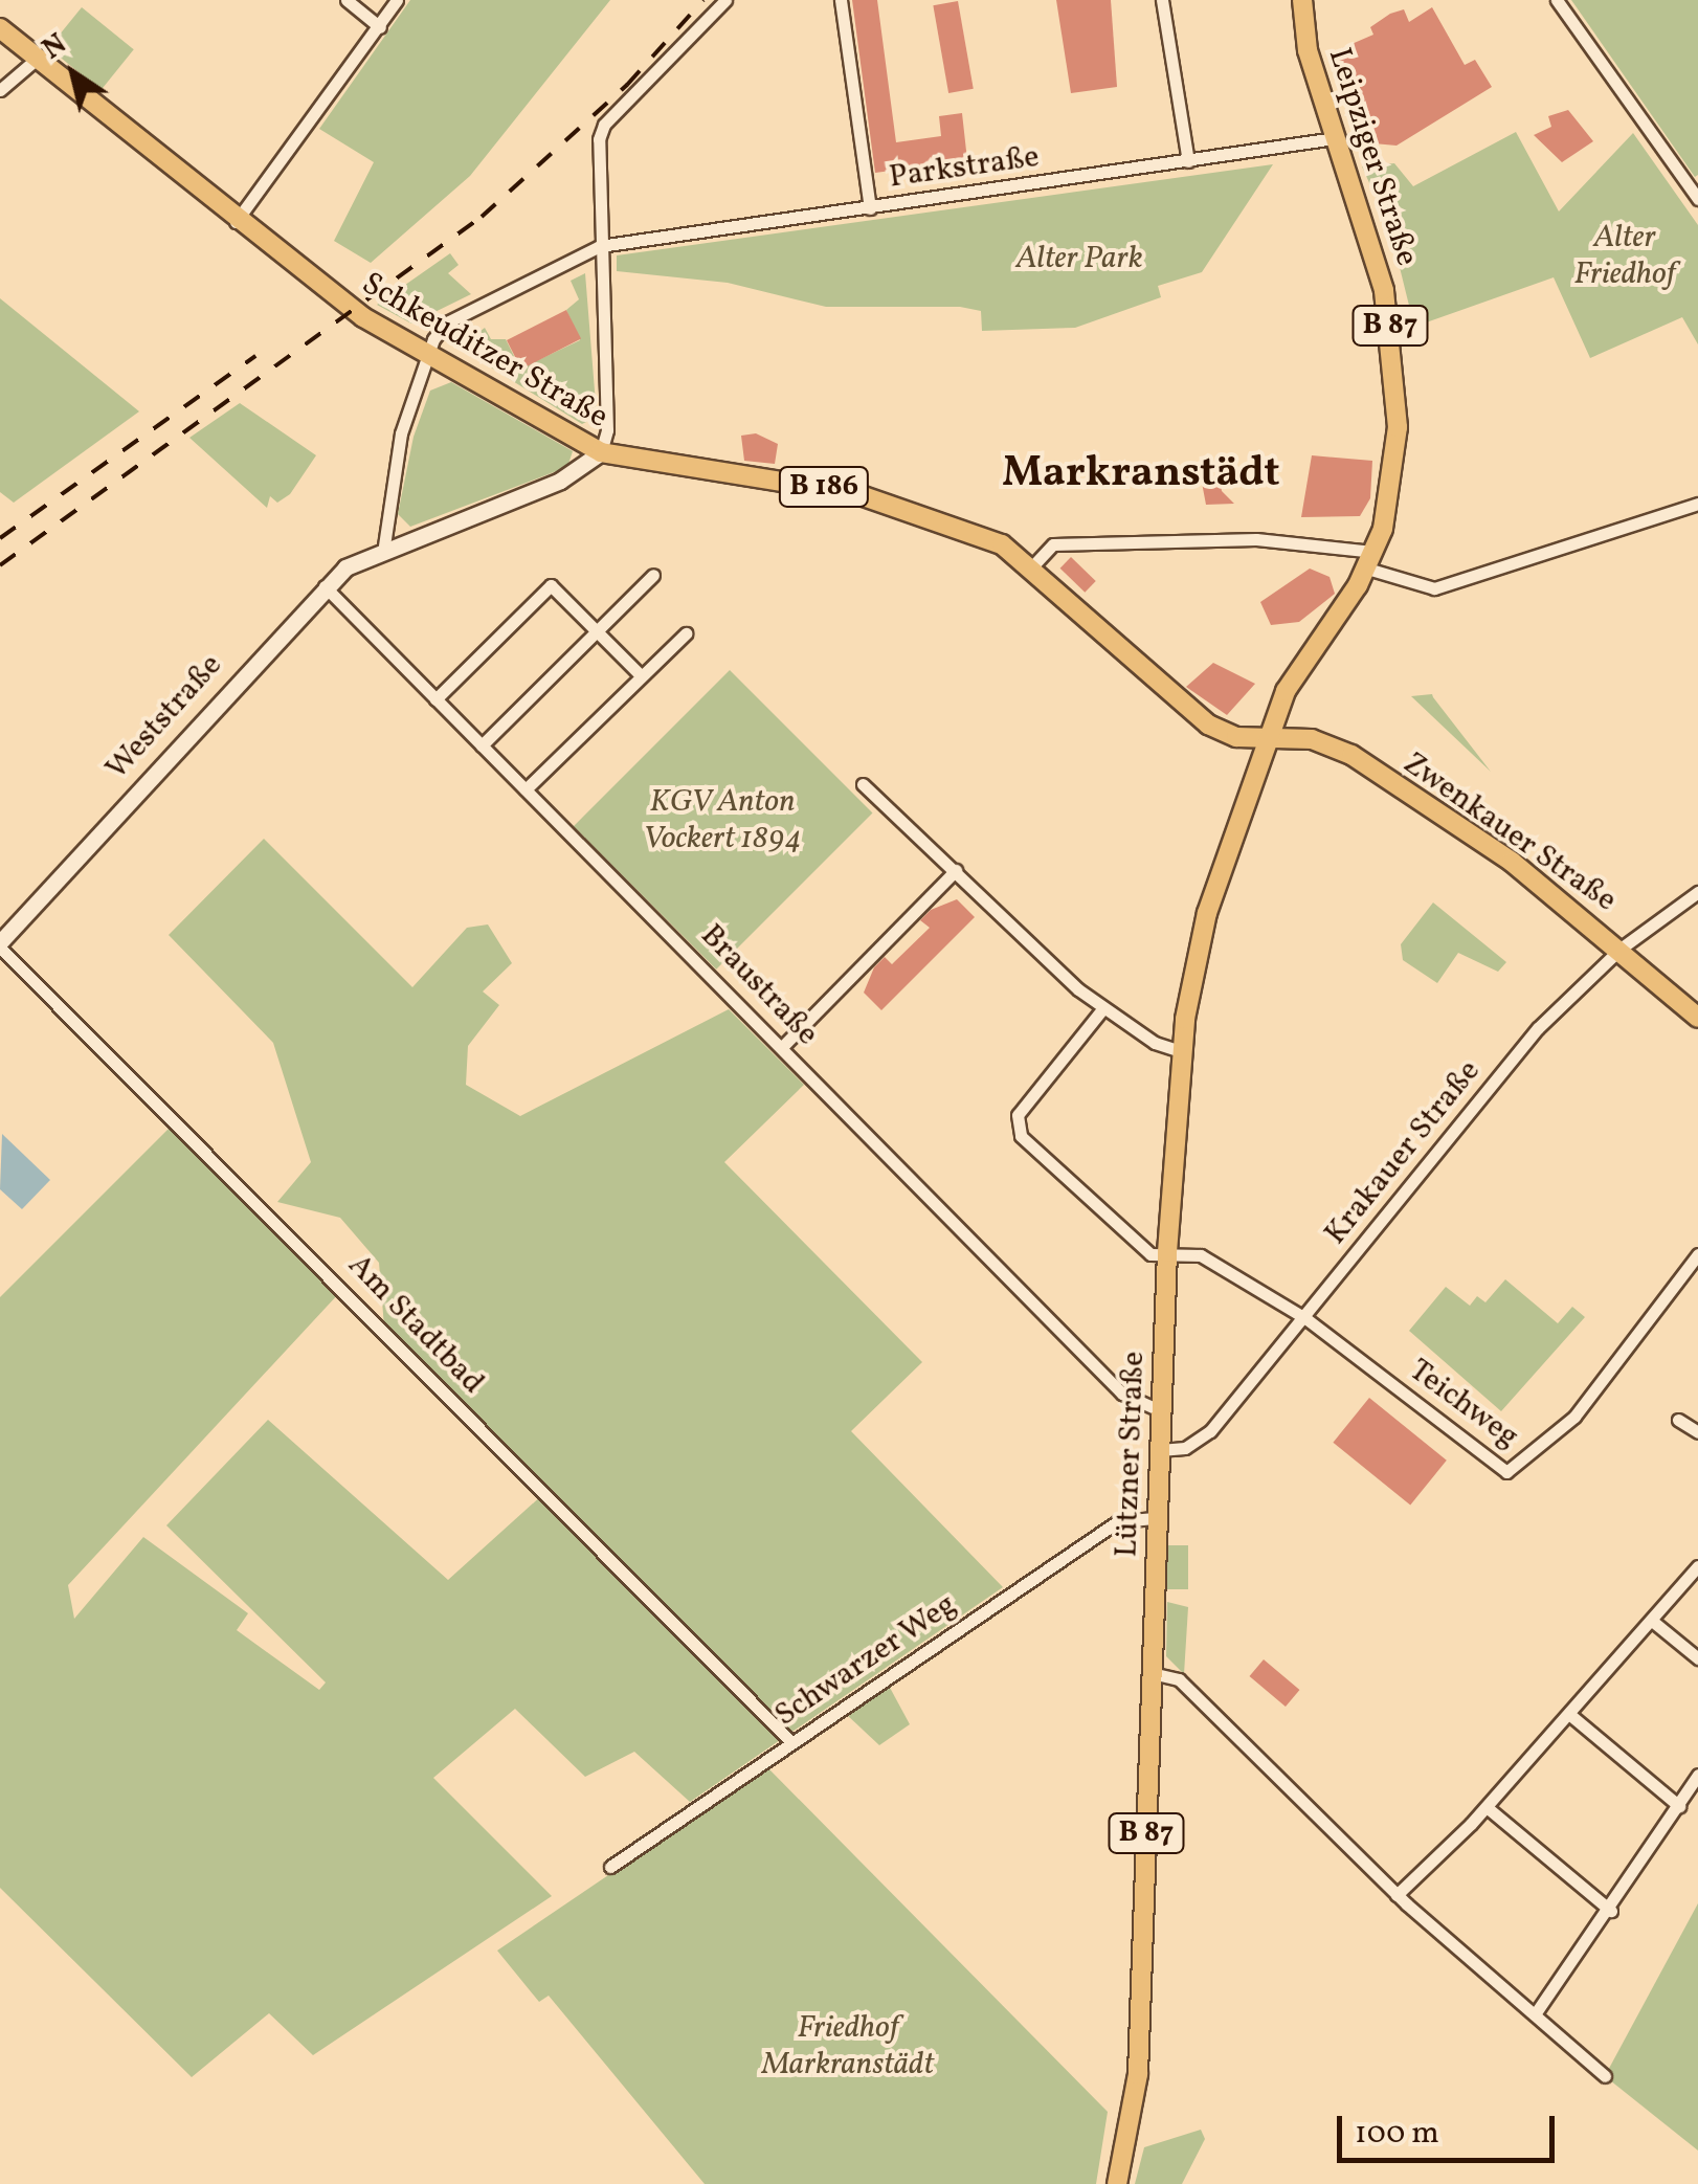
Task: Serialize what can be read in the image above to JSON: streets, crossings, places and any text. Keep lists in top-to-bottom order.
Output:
{
  "streets": {
    "main road": [
      "Leipziger Straße",
      "B 87",
      "Schkeuditzer Straße",
      "B 186",
      "Weststraße",
      "Zwenkauer Straße",
      "Lützner Straße"
    ],
    "street": [
      "Parkstraße",
      "Braustraße",
      "Krakauer Straße",
      "Am Stadtbad",
      "Teichweg",
      "Schwarzer Weg"
    ]
  },
  "crossings": [
    ["Leipziger Straße", "Parkstraße"],
    ["Leipziger Straße", "Schkeuditzer Straße"],
    ["Leipziger Straße", "Zwenkauer Straße"],
    ["Leipziger Straße", "Lützner Straße"],
    ["Parkstraße", "Schkeuditzer Straße"],
    ["Schkeuditzer Straße", "Weststraße"],
    ["Schkeuditzer Straße", "Zwenkauer Straße"],
    ["Schkeuditzer Straße", "Lützner Straße"],
    ["Weststraße", "Braustraße"],
    ["Weststraße", "Am Stadtbad"],
    ["Zwenkauer Straße", "Krakauer Straße"],
    ["Zwenkauer Straße", "Lützner Straße"],
    ["Braustraße", "Lützner Straße"],
    ["Krakauer Straße", "Teichweg"],
    ["Krakauer Straße", "Lützner Straße"],
    ["Am Stadtbad", "Schwarzer Weg"],
    ["Lützner Straße", "Schwarzer Weg"]
  ],
  "districts": ["Markranstädt"],
  "parks": [
    "Alter Friedhof",
    "Alter Park",
    "KGV Anton Vockert 1894",
    "Friedhof Markranstädt"
  ],
  "scale_bar": "100 m",
  "north": "top left"
}
